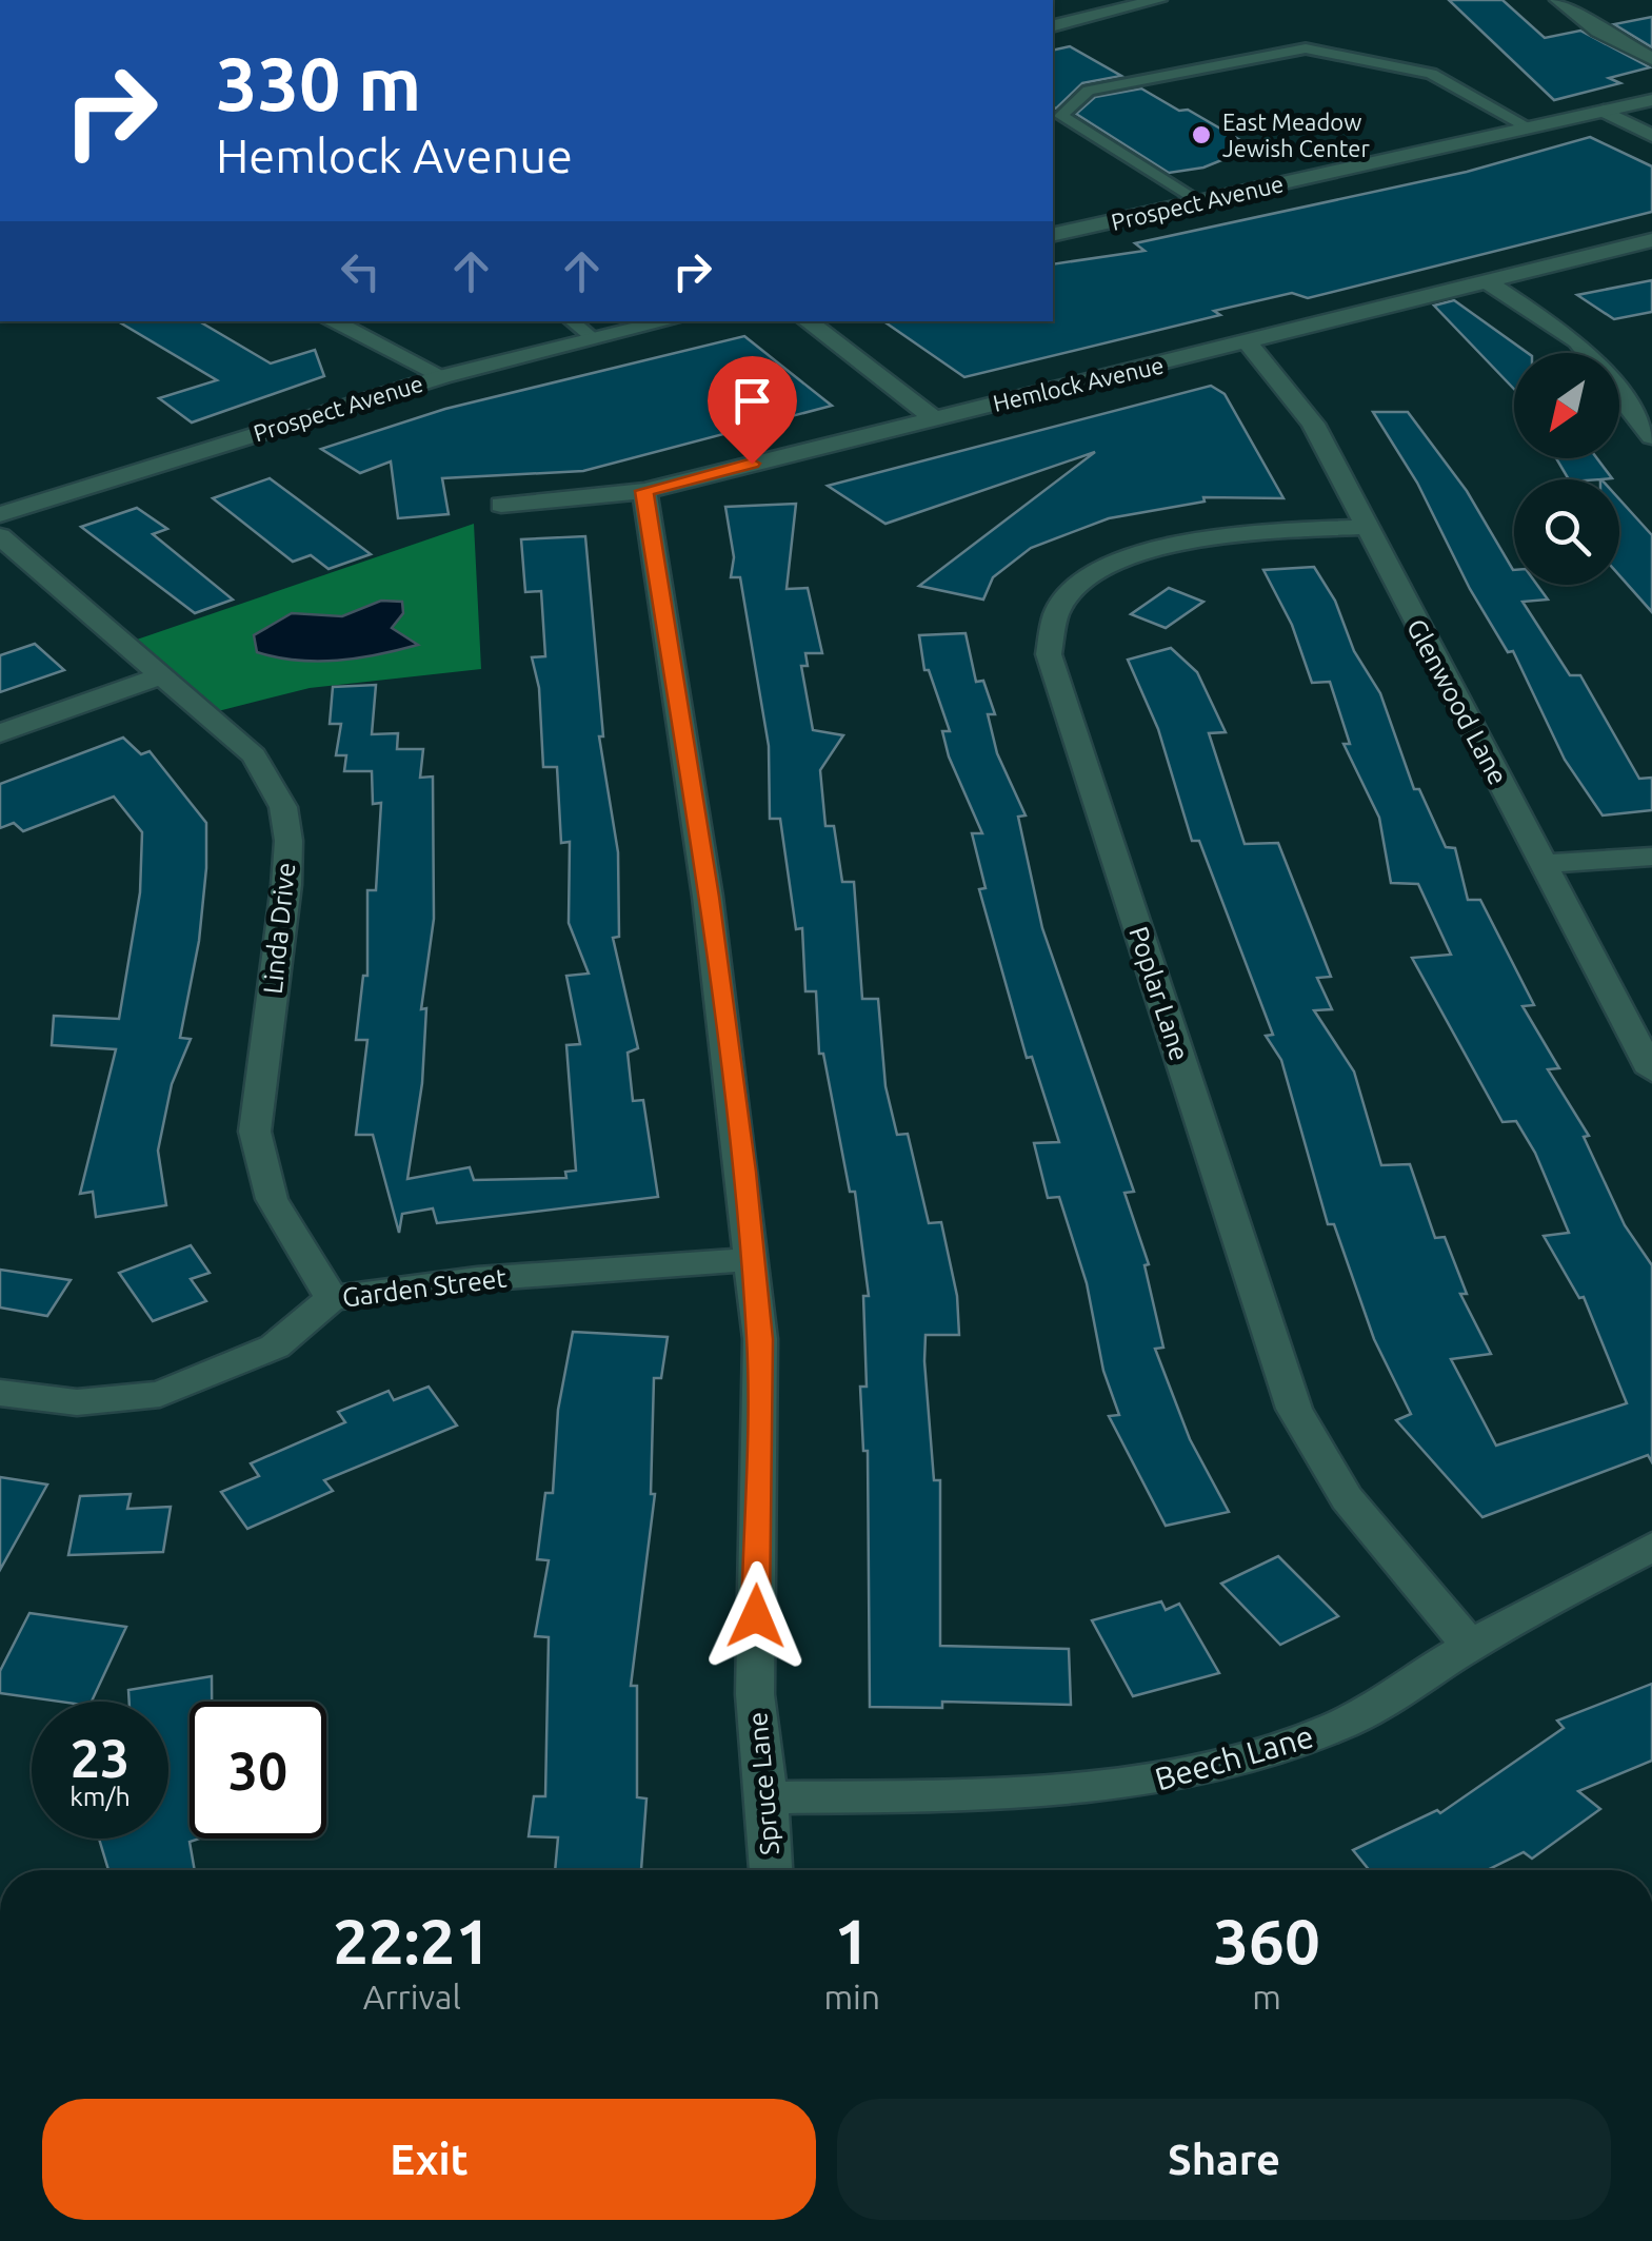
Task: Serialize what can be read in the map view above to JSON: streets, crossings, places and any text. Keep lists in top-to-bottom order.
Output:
{
  "streets": {
    "street": [
      "Prospect Avenue",
      "Hemlock Avenue",
      "Glenwood Lane",
      "Linda Drive",
      "Poplar Lane",
      "Garden Street",
      "Beech Lane",
      "Spruce Lane"
    ]
  },
  "crossings": [
    ["Hemlock Avenue", "Glenwood Lane"],
    ["Hemlock Avenue", "Spruce Lane"],
    ["Glenwood Lane", "Poplar Lane"],
    ["Linda Drive", "Garden Street"],
    ["Poplar Lane", "Beech Lane"],
    ["Garden Street", "Spruce Lane"],
    ["Beech Lane", "Spruce Lane"]
  ],
  "places": ["East Meadow Jewish Center"],
  "north": "bottom left",
  "page": {
    "turn": ["330 m", "Hemlock Avenue"],
    "speed": "23 km/h",
    "limit": "30",
    "eta": [
      "22:21",
      "Arrival",
      "1",
      "min",
      "360",
      "m"
    ],
    "buttons": ["Exit", "Share"]
  }
}
